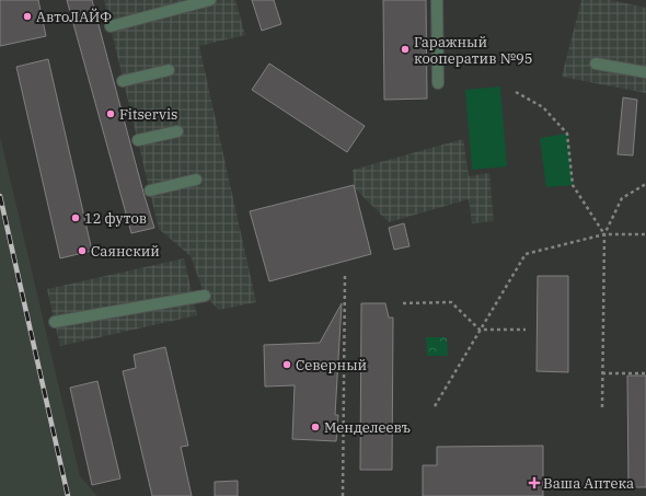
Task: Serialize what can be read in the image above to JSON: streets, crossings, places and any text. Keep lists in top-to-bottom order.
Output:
{
  "places": {
    "other": [
      "АвтоЛАЙФ",
      "Гаражный кооператив №95",
      "Fitservis",
      "12 футов",
      "Саянский",
      "Северный",
      "Менделеевъ"
    ],
    "health": ["Ваша Аптека"]
  }
}
